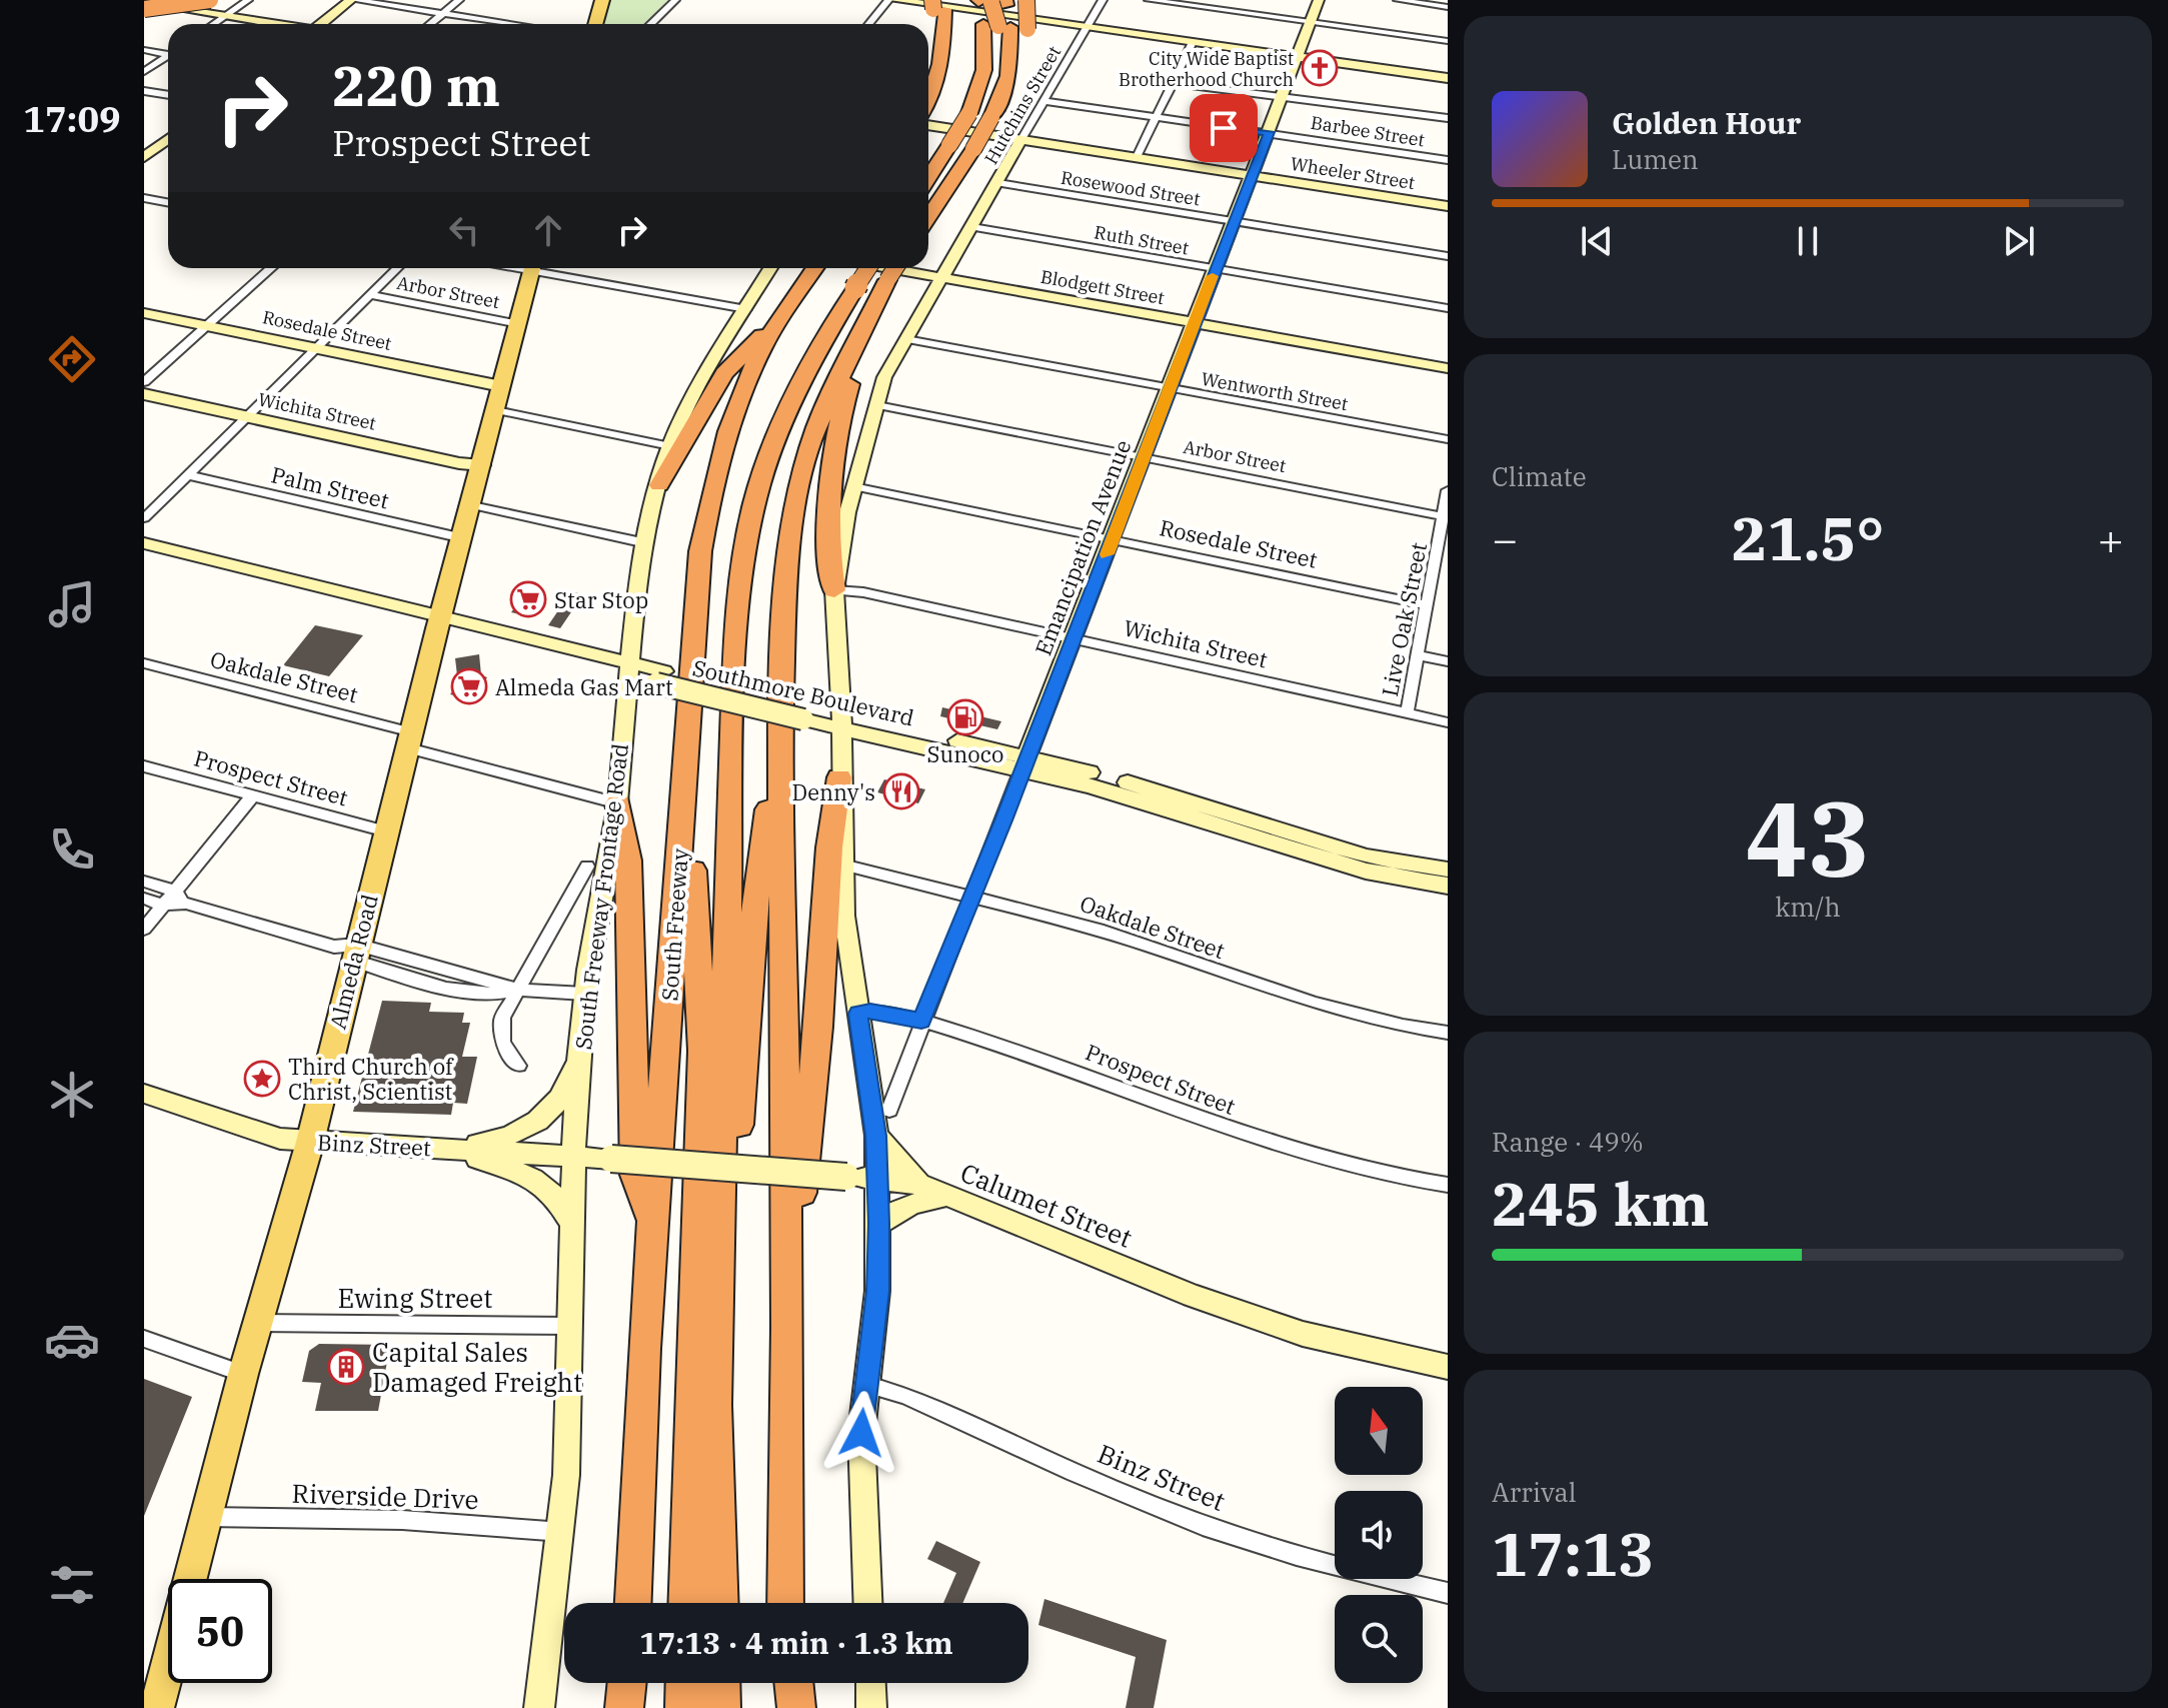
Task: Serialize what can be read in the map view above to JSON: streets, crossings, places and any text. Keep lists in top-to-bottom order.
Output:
{
  "streets": {
    "highway": ["South Freeway"],
    "main road": [
      "Hutchins Street",
      "Wheeler Street",
      "Blodgett Street",
      "Rosedale Street",
      "Wichita Street",
      "Emancipation Avenue",
      "Southmore Boulevard",
      "South Freeway Frontage Road",
      "Almeda Road",
      "Binz Street",
      "Calumet Street"
    ],
    "street": [
      "Barbee Street",
      "Rosewood Street",
      "Ruth Street",
      "Arbor Street",
      "Wentworth Street",
      "Palm Street",
      "Live Oak Street",
      "Oakdale Street",
      "Prospect Street",
      "Ewing Street",
      "Riverside Drive"
    ]
  },
  "crossings": [
    ["Hutchins Street", "Barbee Street"],
    ["Hutchins Street", "Wheeler Street"],
    ["Hutchins Street", "Rosewood Street"],
    ["Hutchins Street", "Ruth Street"],
    ["Barbee Street", "Emancipation Avenue"],
    ["Wheeler Street", "Emancipation Avenue"],
    ["Rosewood Street", "Emancipation Avenue"],
    ["Ruth Street", "Emancipation Avenue"],
    ["Blodgett Street", "Emancipation Avenue"],
    ["Arbor Street", "Emancipation Avenue"],
    ["Arbor Street", "Live Oak Street"],
    ["Arbor Street", "Almeda Road"],
    ["Rosedale Street", "Emancipation Avenue"],
    ["Rosedale Street", "Live Oak Street"],
    ["Rosedale Street", "Almeda Road"],
    ["Wentworth Street", "Emancipation Avenue"],
    ["Wichita Street", "Emancipation Avenue"],
    ["Wichita Street", "Live Oak Street"],
    ["Wichita Street", "Almeda Road"],
    ["Palm Street", "Almeda Road"],
    ["Emancipation Avenue", "Oakdale Street"],
    ["Emancipation Avenue", "Southmore Boulevard"],
    ["Emancipation Avenue", "Prospect Street"],
    ["Oakdale Street", "South Freeway Frontage Road"],
    ["Oakdale Street", "Almeda Road"],
    ["Southmore Boulevard", "South Freeway Frontage Road"],
    ["Southmore Boulevard", "Almeda Road"],
    ["Prospect Street", "Almeda Road"],
    ["South Freeway Frontage Road", "Binz Street"],
    ["South Freeway Frontage Road", "Ewing Street"],
    ["South Freeway Frontage Road", "Riverside Drive"],
    ["Almeda Road", "Binz Street"],
    ["Almeda Road", "Ewing Street"],
    ["Almeda Road", "Riverside Drive"],
    ["Binz Street", "Calumet Street"]
  ],
  "places": {
    "church": ["City Wide Baptist Brotherhood Church"],
    "supermarket": ["Star Stop", "Almeda Gas Mart"],
    "fuel station": ["Sunoco"],
    "restaurant": ["Denny's"],
    "place": ["Third Church of Christ, Scientist"],
    "building": ["Capital Sales Damaged Freight"]
  },
  "north": "top",
  "page": {
    "tabs": "17:09",
    "turn": ["220 m", "Prospect Street"],
    "song": ["Golden Hour", "Lumen"],
    "tile": [
      "Climate",
      ["43", "km/h"],
      ["Range · 49%", "245 km"],
      ["Arrival", "17:13"]
    ],
    "heat": ["−", "21.5°", "+"],
    "limit": "50",
    "trip": "17:13 · 4 min · 1.3 km"
  }
}
